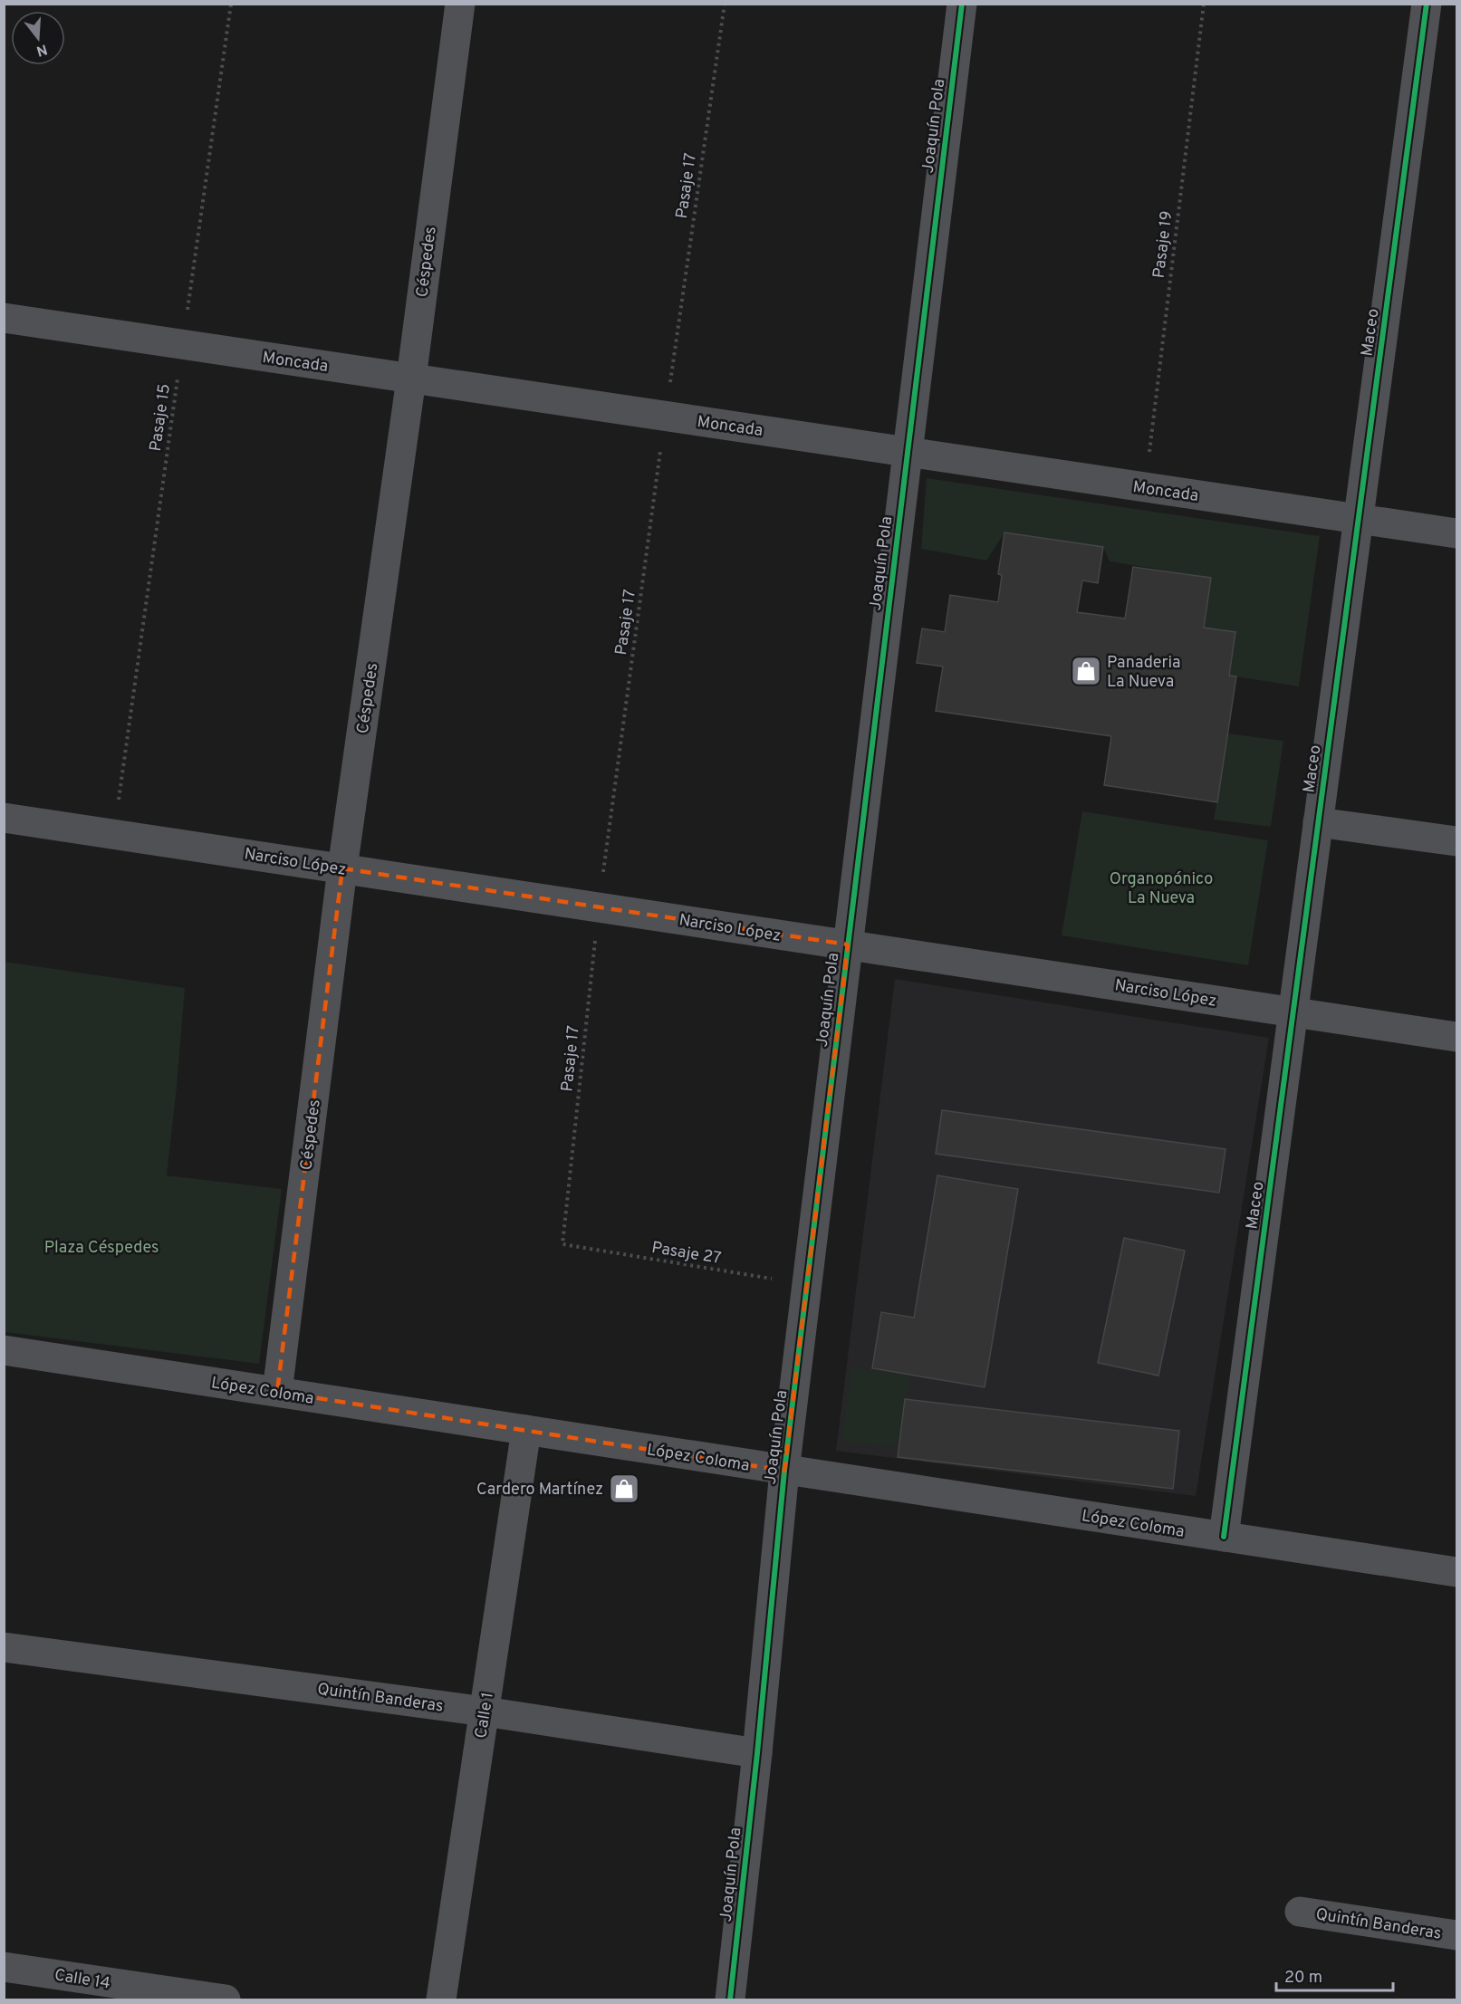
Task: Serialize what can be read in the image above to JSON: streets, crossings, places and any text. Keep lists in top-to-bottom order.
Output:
{
  "streets": {
    "street": [
      "Joaquín Pola",
      "Céspedes",
      "Maceo",
      "Moncada",
      "Narciso López",
      "López Coloma",
      "Quintín Banderas",
      "Calle 1",
      "Calle 14"
    ],
    "path": [
      "Pasaje 17",
      "Pasaje 19",
      "Pasaje 15",
      "Pasaje 27"
    ]
  },
  "crossings": [
    ["Joaquín Pola", "Moncada"],
    ["Joaquín Pola", "Narciso López"],
    ["Joaquín Pola", "Pasaje 27"],
    ["Joaquín Pola", "López Coloma"],
    ["Joaquín Pola", "Quintín Banderas"],
    ["Pasaje 17", "Moncada"],
    ["Pasaje 17", "Narciso López"],
    ["Pasaje 17", "Pasaje 27"],
    ["Pasaje 19", "Moncada"],
    ["Céspedes", "Moncada"],
    ["Céspedes", "Narciso López"],
    ["Céspedes", "López Coloma"],
    ["Maceo", "Moncada"],
    ["Maceo", "Narciso López"],
    ["Maceo", "López Coloma"],
    ["Moncada", "Pasaje 15"],
    ["Pasaje 15", "Narciso López"],
    ["López Coloma", "Calle 1"],
    ["Quintín Banderas", "Calle 1"]
  ],
  "parks": ["Organopónico La Nueva", "Plaza Céspedes"],
  "places": {
    "shop": ["Panaderia La Nueva", "Cardero Martínez"]
  },
  "scale_bar": "20 m",
  "north": "bottom"
}
